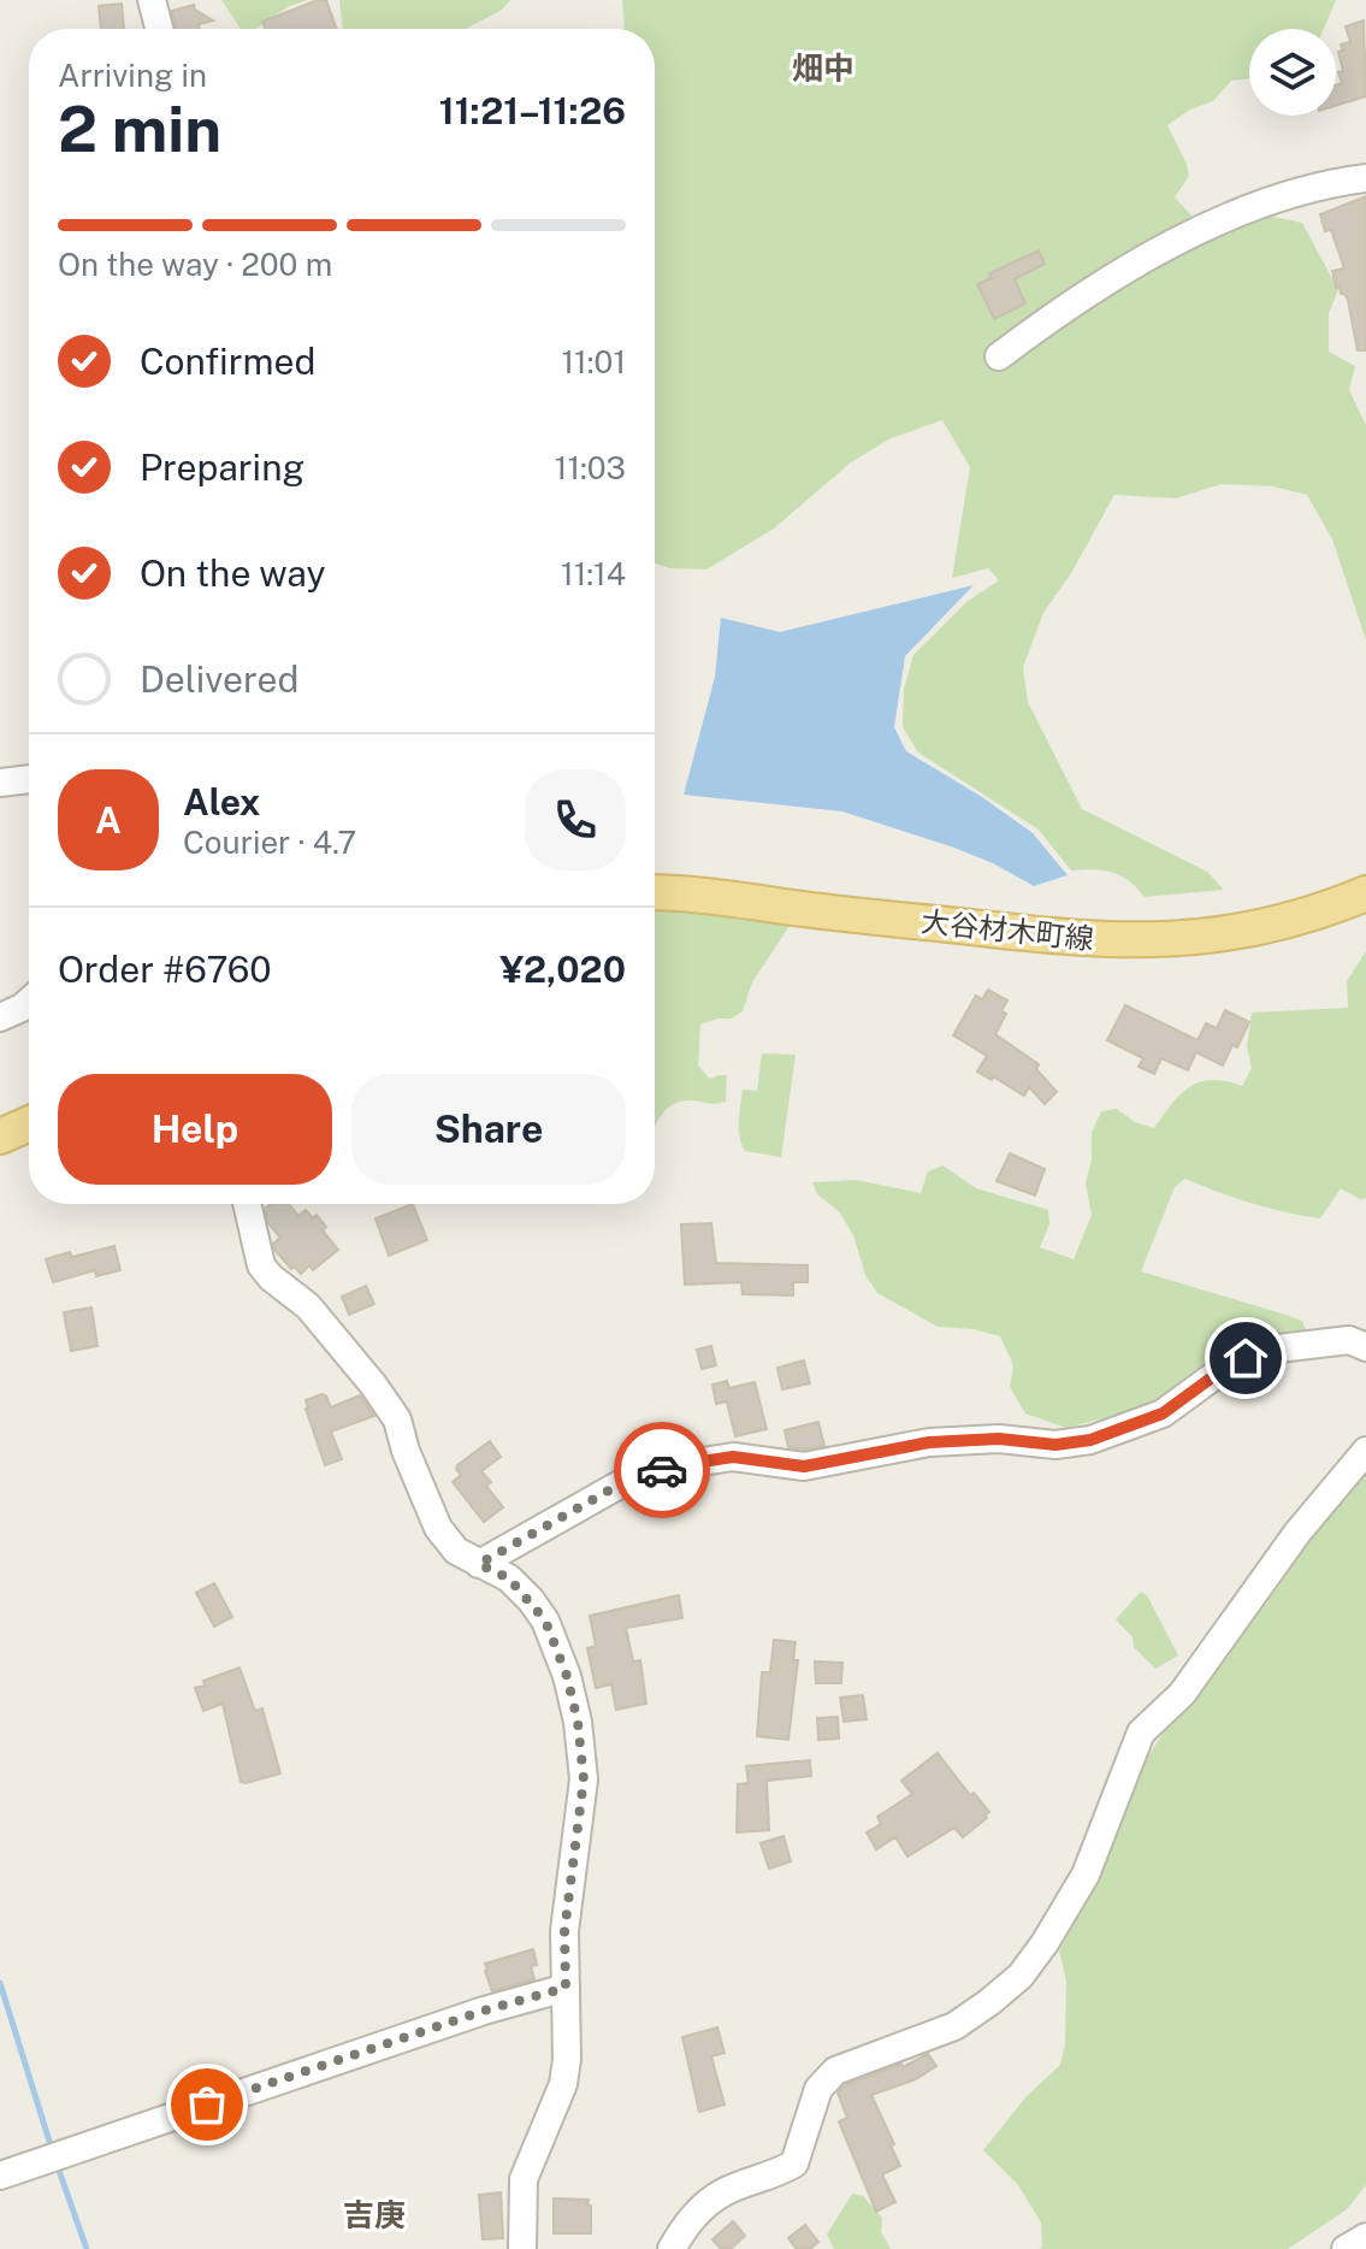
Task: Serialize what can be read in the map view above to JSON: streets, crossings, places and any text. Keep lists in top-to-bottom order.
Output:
{
  "streets": {
    "main road": ["大谷材木町線"]
  },
  "districts": ["畑中", "吉庚"],
  "page": {
    "heading": ["2 min", "Arriving in", "11:21–11:26"],
    "panel": [
      "Alex",
      "Courier · 4.7",
      "Order #6760",
      "¥2,020"
    ],
    "bar": "On the way · 200 m",
    "list": [
      ["Confirmed", "11:01"],
      ["Preparing", "11:03"],
      ["On the way", "11:14"],
      "Delivered"
    ],
    "round": "A",
    "buttons": ["Help", "Share"]
  }
}
